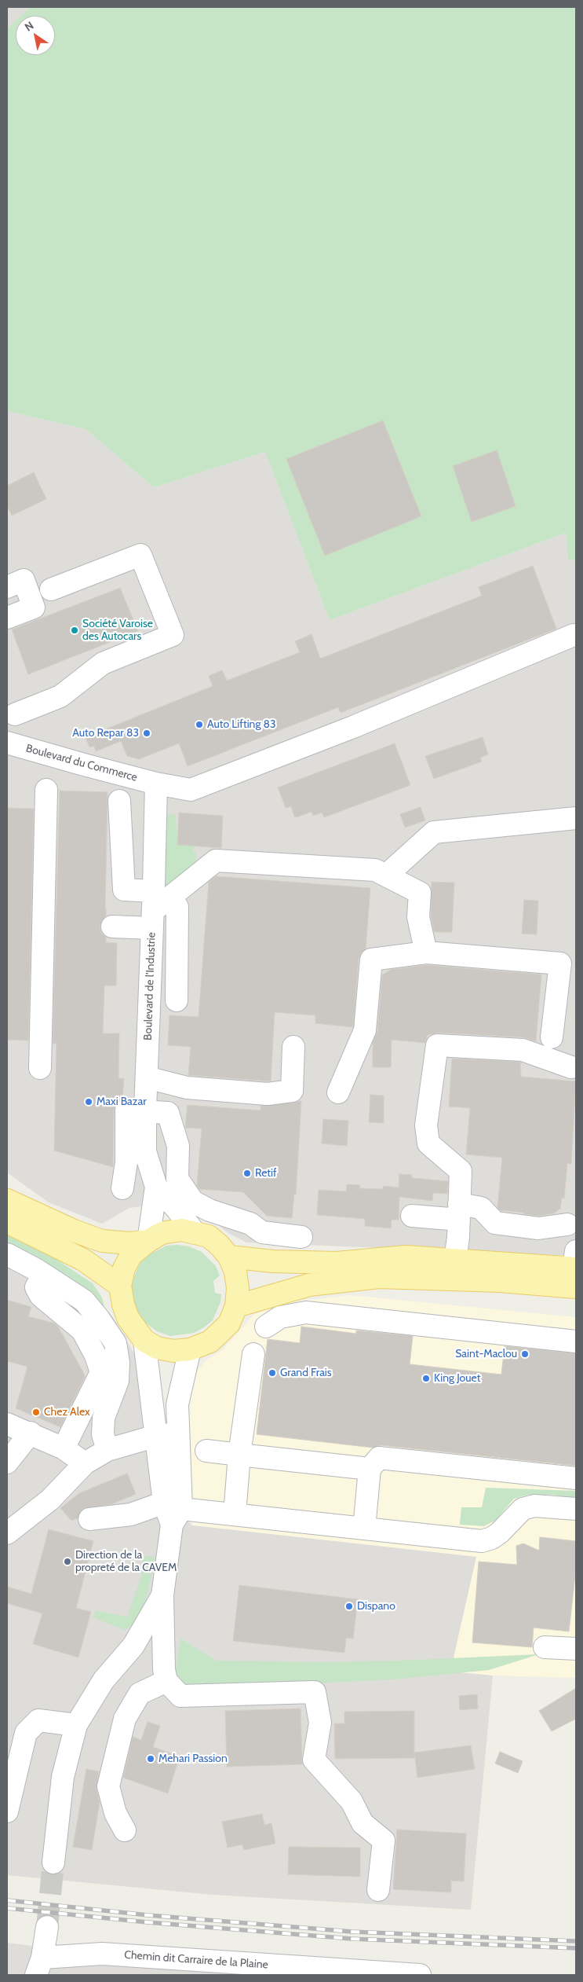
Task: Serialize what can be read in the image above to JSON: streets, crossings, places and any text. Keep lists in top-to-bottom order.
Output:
{
  "streets": {
    "street": ["Boulevard du Commerce", "Boulevard de l'Industrie", "Chemin dit Carraire de la Plaine"]
  },
  "crossings": [
    ["Boulevard du Commerce", "Boulevard de l'Industrie"]
  ],
  "places": [
    "Société Varoise des Autocars",
    "Auto Lifting 83",
    "Auto Repar 83",
    "Maxi Bazar",
    "Retif",
    "Saint-Maclou",
    "Grand Frais",
    "King Jouet",
    "Chez Alex",
    "Direction de la propreté de la CAVEM",
    "Dispano",
    "Mehari Passion"
  ],
  "north": "top left"
}
